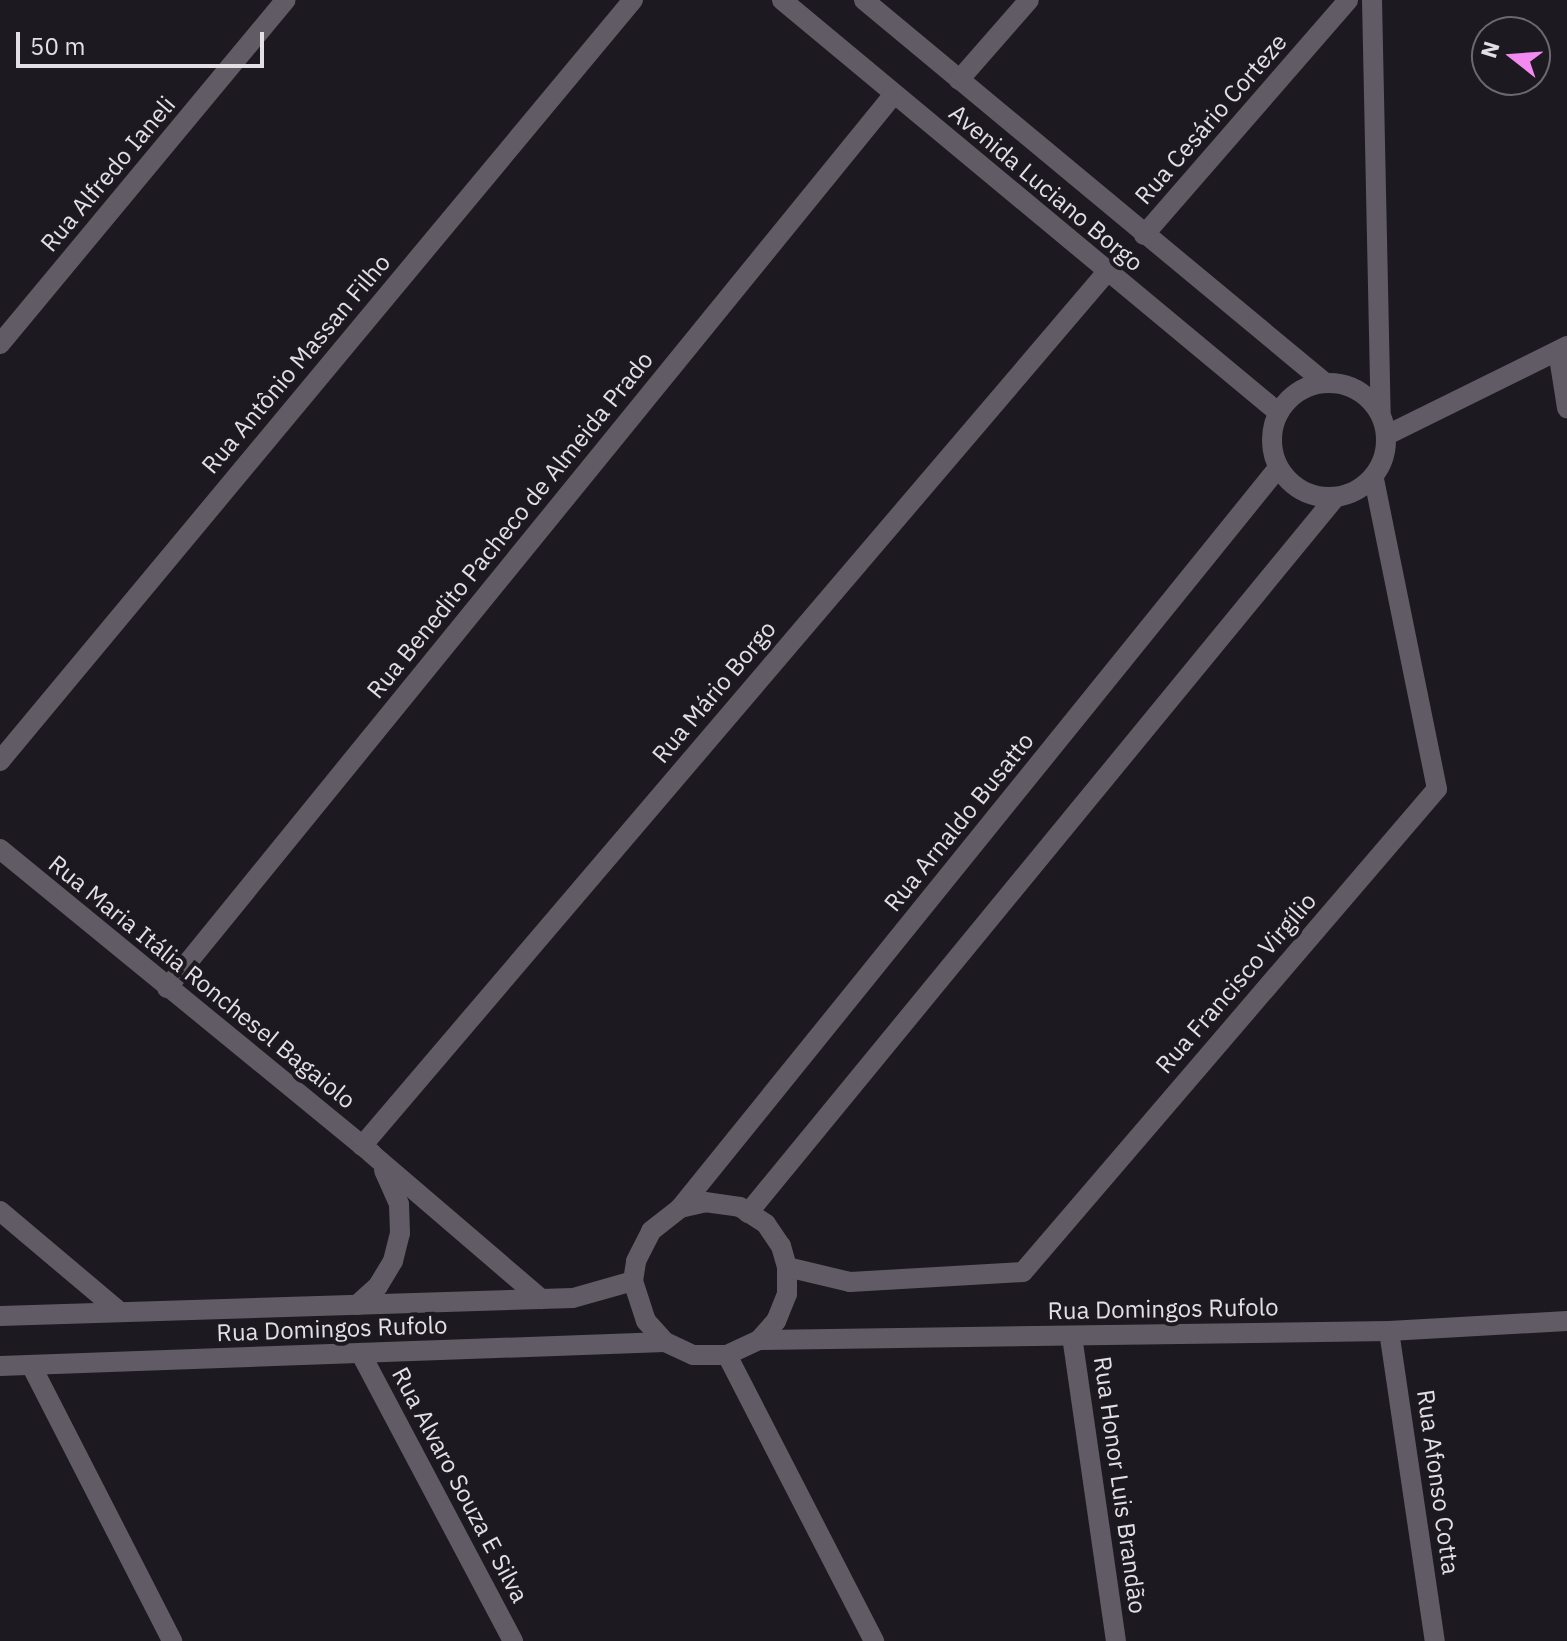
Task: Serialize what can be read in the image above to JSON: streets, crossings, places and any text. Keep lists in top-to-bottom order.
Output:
{
  "streets": {
    "street": [
      "Rua Cesário Corteze",
      "Rua Alfredo Ianeli",
      "Avenida Luciano Borgo",
      "Rua Antônio Massan Filho",
      "Rua Benedito Pacheco de Almeida Prado",
      "Rua Mário Borgo",
      "Rua Arnaldo Busatto",
      "Rua Maria Itália Ronchesel Bagaiolo",
      "Rua Francisco Virgílio",
      "Rua Domingos Rufolo",
      "Rua Afonso Cotta",
      "Rua Alvaro Souza E Silva",
      "Rua Honor Luis Brandão"
    ]
  },
  "crossings": [
    ["Rua Cesário Corteze", "Avenida Luciano Borgo"],
    ["Avenida Luciano Borgo", "Rua Benedito Pacheco de Almeida Prado"],
    ["Avenida Luciano Borgo", "Rua Mário Borgo"],
    ["Avenida Luciano Borgo", "Rua Arnaldo Busatto"],
    ["Avenida Luciano Borgo", "Rua Francisco Virgílio"],
    ["Rua Benedito Pacheco de Almeida Prado", "Rua Maria Itália Ronchesel Bagaiolo"],
    ["Rua Mário Borgo", "Rua Maria Itália Ronchesel Bagaiolo"],
    ["Rua Arnaldo Busatto", "Rua Francisco Virgílio"],
    ["Rua Arnaldo Busatto", "Rua Domingos Rufolo"],
    ["Rua Maria Itália Ronchesel Bagaiolo", "Rua Domingos Rufolo"],
    ["Rua Francisco Virgílio", "Rua Domingos Rufolo"],
    ["Rua Domingos Rufolo", "Rua Afonso Cotta"],
    ["Rua Domingos Rufolo", "Rua Alvaro Souza E Silva"],
    ["Rua Domingos Rufolo", "Rua Honor Luis Brandão"]
  ],
  "scale_bar": "50 m",
  "north": "left"
}
